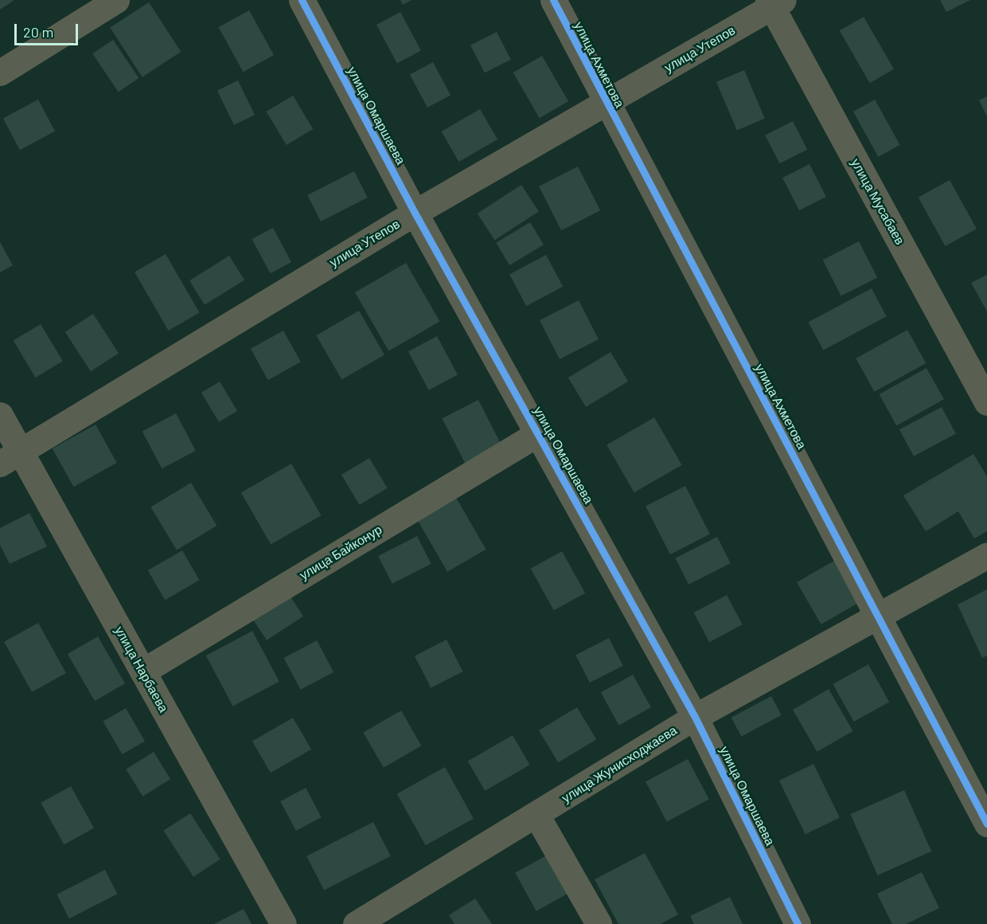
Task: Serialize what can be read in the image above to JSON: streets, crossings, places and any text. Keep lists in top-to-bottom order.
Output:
{
  "streets": {
    "street": [
      "улица Утепов",
      "улица Ахметова",
      "улица Омаршаева",
      "улица Мусабаев",
      "улица Байконур",
      "улица Нарбаева",
      "улица Жунисходжаева"
    ]
  },
  "crossings": [
    ["улица Утепов", "улица Ахметова"],
    ["улица Утепов", "улица Омаршаева"],
    ["улица Утепов", "улица Мусабаев"],
    ["улица Утепов", "улица Нарбаева"],
    ["улица Ахметова", "улица Жунисходжаева"],
    ["улица Омаршаева", "улица Байконур"],
    ["улица Омаршаева", "улица Жунисходжаева"],
    ["улица Байконур", "улица Нарбаева"]
  ],
  "scale_bar": "20 m"
}
